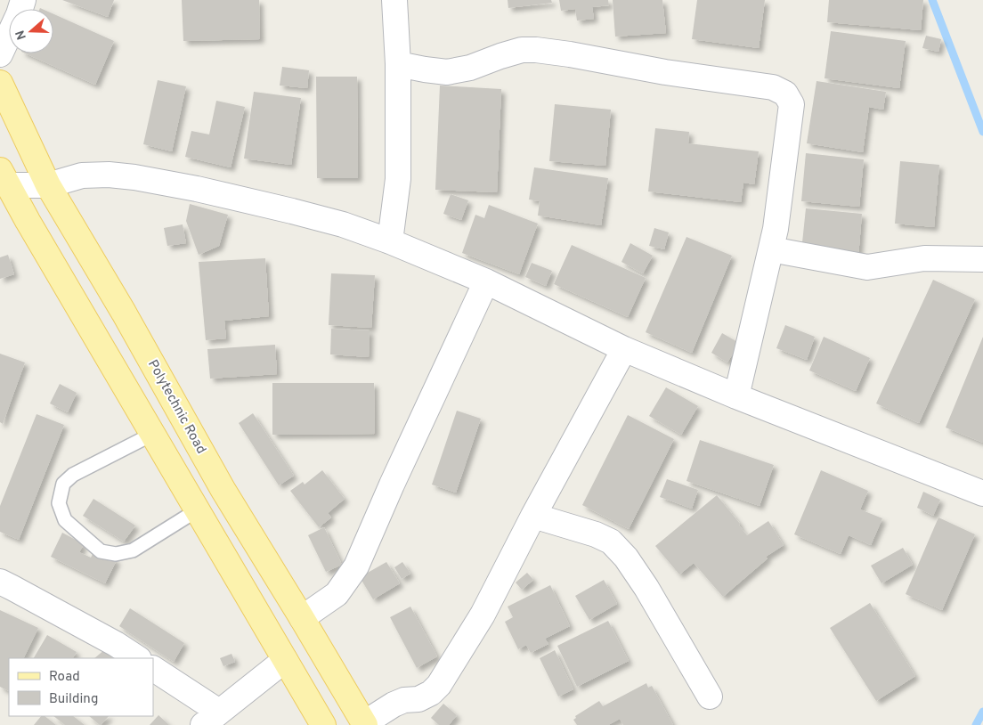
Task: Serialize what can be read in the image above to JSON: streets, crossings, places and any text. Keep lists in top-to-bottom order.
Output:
{
  "streets": {
    "main road": ["Polytechnic Road"]
  },
  "legend": ["Road", "Building"],
  "north": "left"
}
